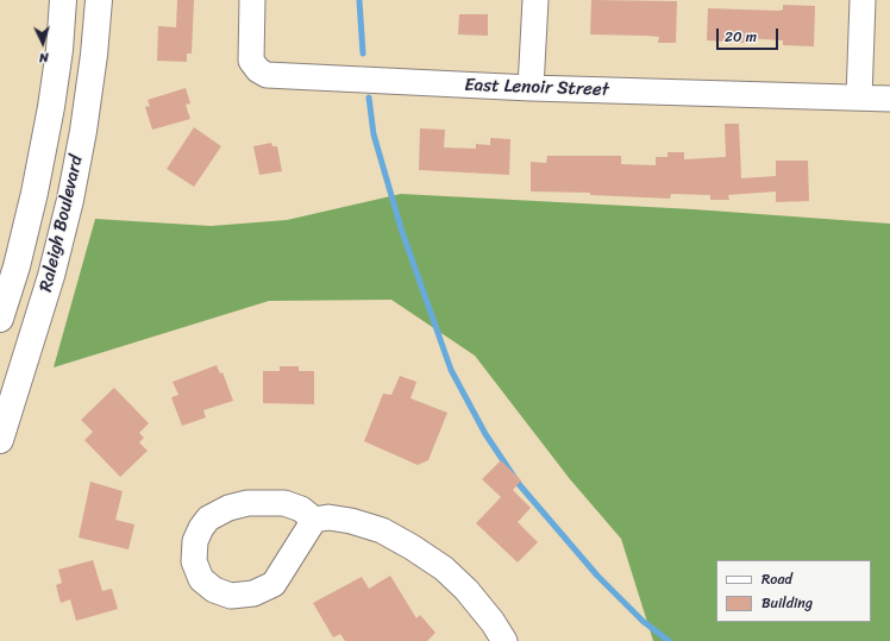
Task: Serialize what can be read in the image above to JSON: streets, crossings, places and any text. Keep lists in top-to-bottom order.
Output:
{
  "streets": {
    "main road": ["Raleigh Boulevard"],
    "street": ["East Lenoir Street"]
  },
  "legend": ["Road", "Building"],
  "scale_bar": "20 m",
  "north": "bottom"
}
